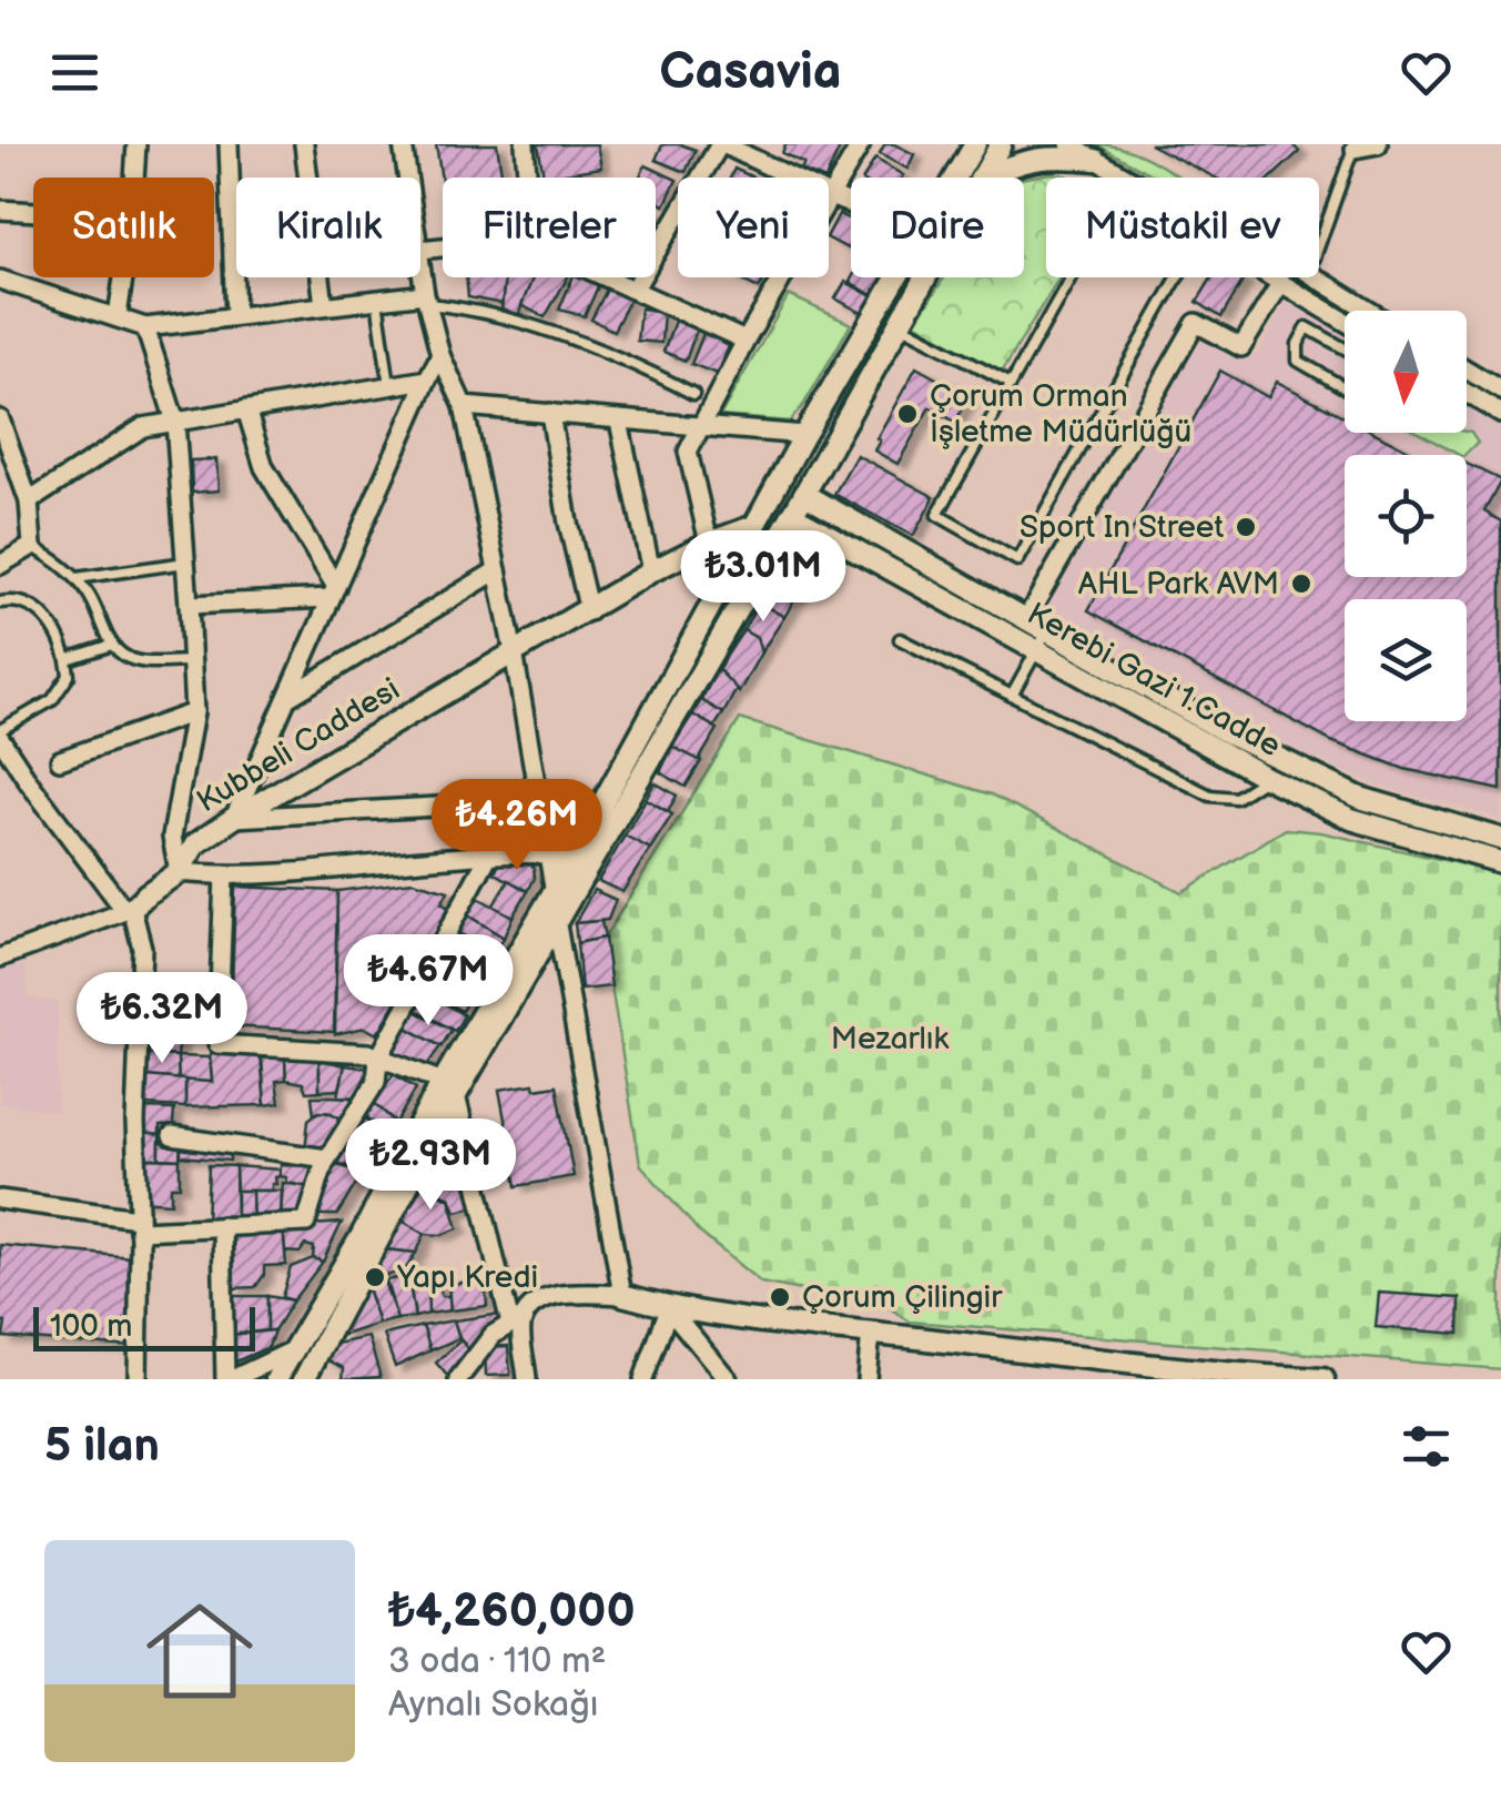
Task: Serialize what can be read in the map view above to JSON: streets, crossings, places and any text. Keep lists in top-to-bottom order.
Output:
{
  "streets": {
    "street": ["Kerebi Gazi 1.Cadde", "Kubbeli Caddesi"]
  },
  "parks": ["Mezarlık"],
  "places": [
    "Çorum Orman İşletme Müdürlüğü",
    "Sport In Street",
    "AHL Park AVM",
    "Yapı Kredi",
    "Çorum Çilingir"
  ],
  "scale_bar": "100 m",
  "north": "bottom",
  "page": {
    "header": "Casavia",
    "chip": [
      "Satılık",
      "Kiralık",
      "Filtreler",
      "Yeni",
      "Daire",
      "Müstakil ev"
    ],
    "price": [
      "₺3.01M",
      "₺4.26M",
      "₺4.67M",
      "₺6.32M",
      "₺2.93M"
    ],
    "scale": "100 m",
    "heading": "5 ilan",
    "list": [
      {
        "name": "₺4,260,000",
        "note": "3 oda · 110 m² · Aynalı Sokağı"
      }
    ]
  }
}
